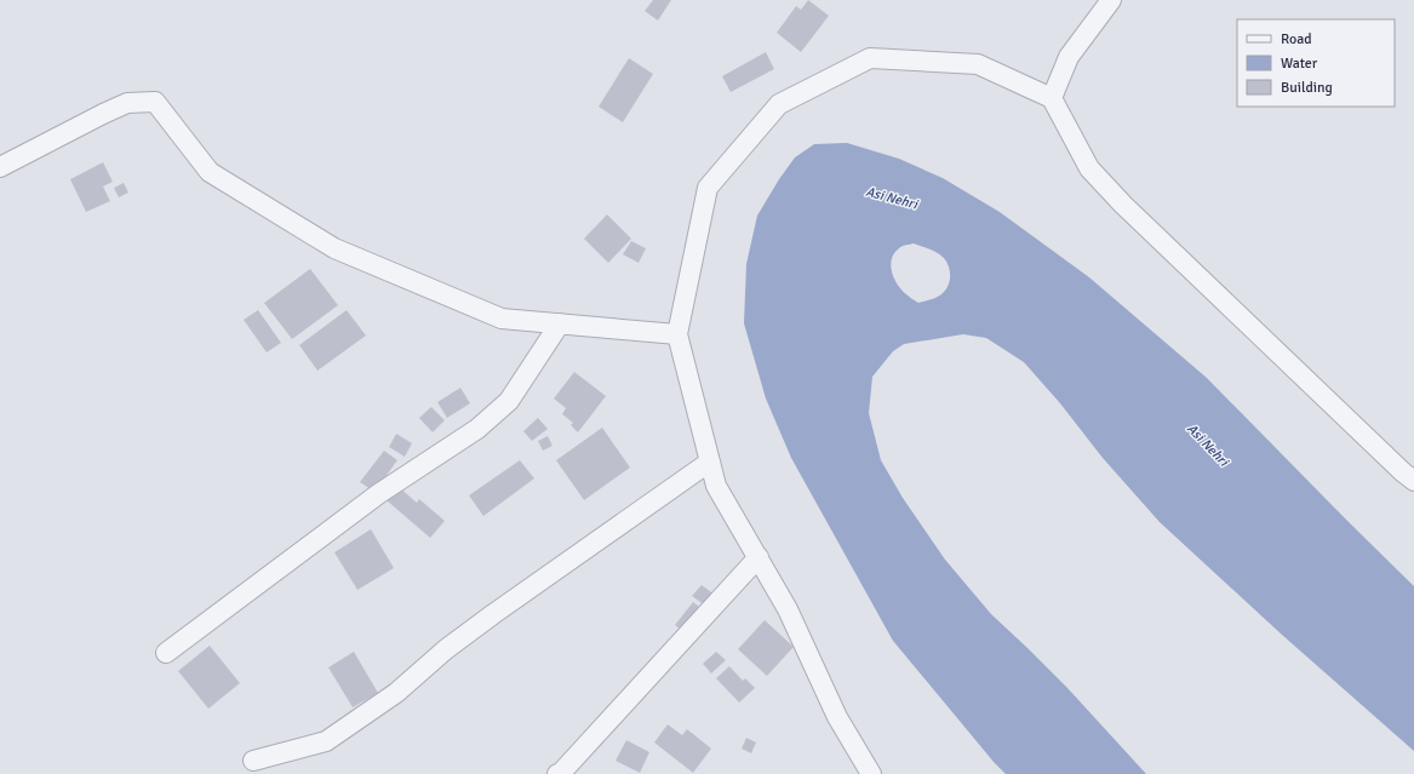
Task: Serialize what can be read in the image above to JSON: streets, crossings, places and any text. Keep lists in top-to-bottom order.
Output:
{
  "water": ["Asi Nehri"],
  "legend": ["Road", "Water", "Building"]
}
